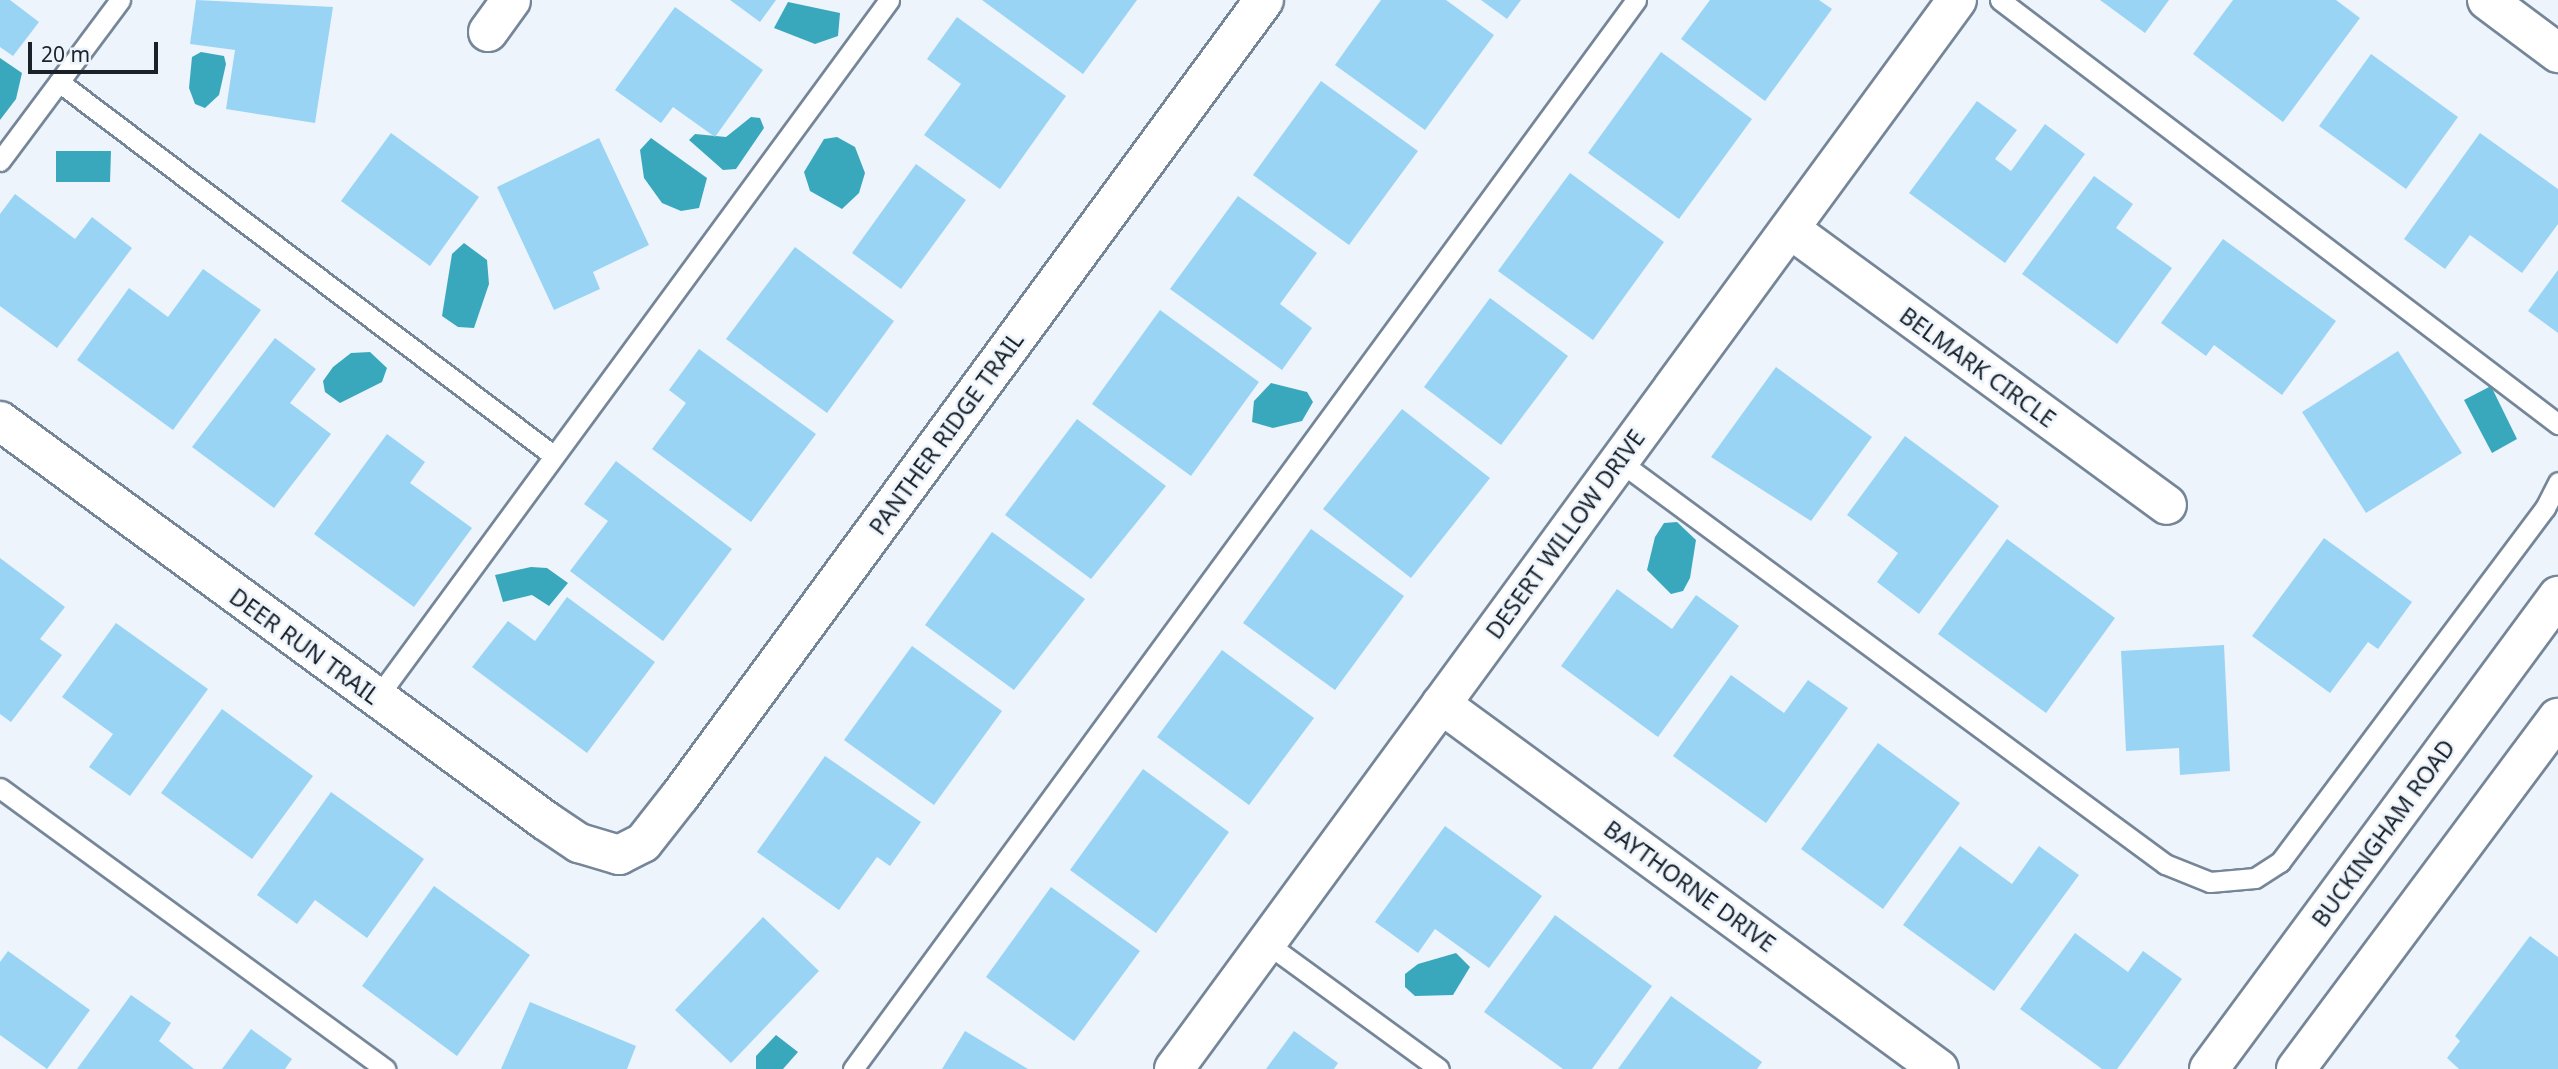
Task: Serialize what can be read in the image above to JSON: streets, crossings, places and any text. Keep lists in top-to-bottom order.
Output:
{
  "streets": {
    "street": [
      "BELMARK CIRCLE",
      "PANTHER RIDGE TRAIL",
      "DESERT WILLOW DRIVE",
      "DEER RUN TRAIL",
      "BUCKINGHAM ROAD",
      "BAYTHORNE DRIVE"
    ]
  },
  "crossings": [
    ["BELMARK CIRCLE", "DESERT WILLOW DRIVE"],
    ["PANTHER RIDGE TRAIL", "DEER RUN TRAIL"],
    ["DESERT WILLOW DRIVE", "BAYTHORNE DRIVE"]
  ],
  "scale_bar": "20 m"
}
